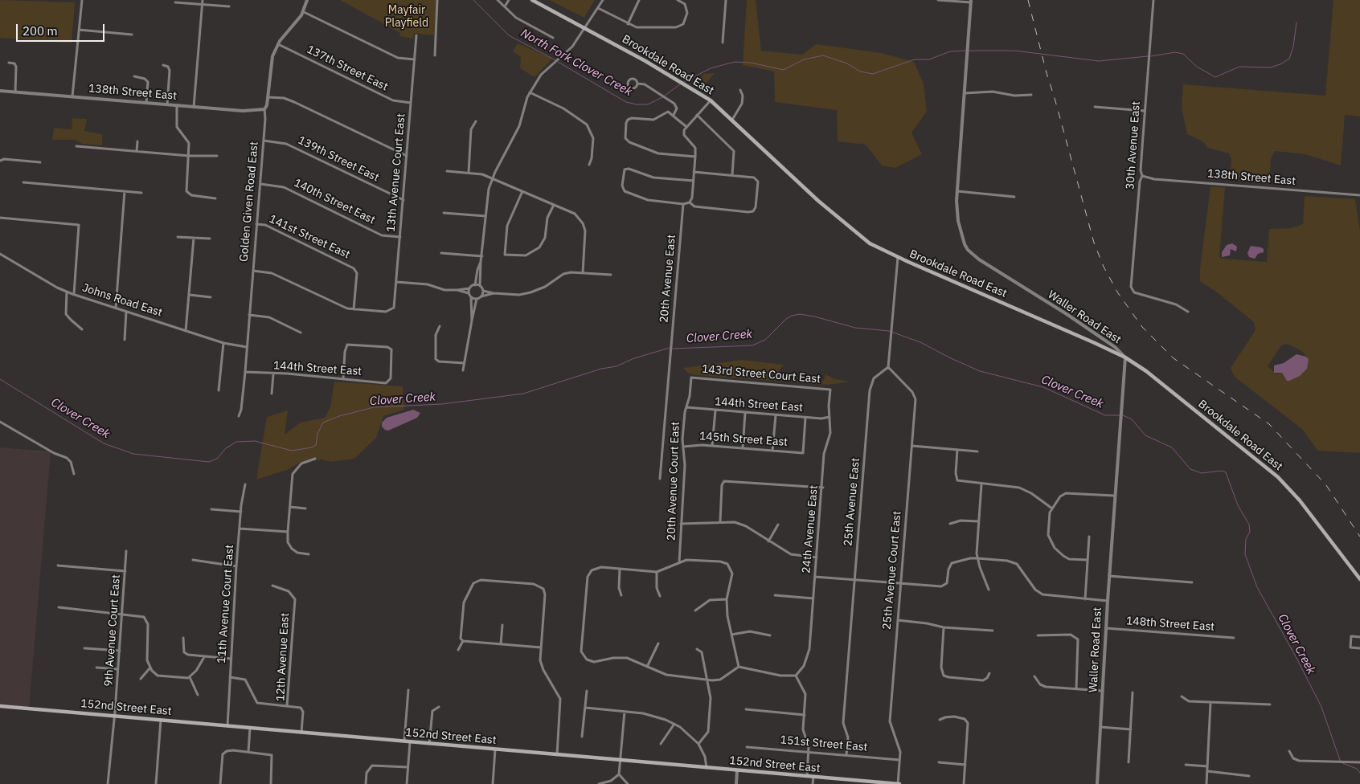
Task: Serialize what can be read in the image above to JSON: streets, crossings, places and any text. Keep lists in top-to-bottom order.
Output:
{
  "streets": {
    "main road": ["Brookdale Road East", "152nd Street East"],
    "street": [
      "137th Street East",
      "138th Street East",
      "30th Avenue East",
      "139th Street East",
      "13th Avenue Court East",
      "Golden Given Road East",
      "140th Street East",
      "141st Street East",
      "20th Avenue East",
      "Johns Road East",
      "Waller Road East",
      "144th Street East",
      "143rd Street Court East",
      "145th Street East",
      "20th Avenue Court East",
      "25th Avenue East",
      "24th Avenue East",
      "25th Avenue Court East",
      "11th Avenue Court East",
      "148th Street East",
      "9th Avenue Court East",
      "12th Avenue East",
      "151st Street East"
    ]
  },
  "crossings": [
    ["Brookdale Road East", "Waller Road East"],
    ["137th Street East", "13th Avenue Court East"],
    ["137th Street East", "Golden Given Road East"],
    ["138th Street East", "30th Avenue East"],
    ["138th Street East", "Golden Given Road East"],
    ["139th Street East", "13th Avenue Court East"],
    ["139th Street East", "Golden Given Road East"],
    ["13th Avenue Court East", "140th Street East"],
    ["13th Avenue Court East", "141st Street East"],
    ["Golden Given Road East", "140th Street East"],
    ["Golden Given Road East", "141st Street East"],
    ["Golden Given Road East", "Johns Road East"],
    ["Golden Given Road East", "144th Street East"],
    ["Waller Road East", "148th Street East"],
    ["144th Street East", "145th Street East"],
    ["144th Street East", "20th Avenue Court East"],
    ["144th Street East", "24th Avenue East"],
    ["143rd Street Court East", "20th Avenue Court East"],
    ["143rd Street Court East", "24th Avenue East"],
    ["145th Street East", "20th Avenue Court East"],
    ["25th Avenue East", "25th Avenue Court East"],
    ["25th Avenue East", "151st Street East"],
    ["25th Avenue Court East", "152nd Street East"],
    ["25th Avenue Court East", "151st Street East"],
    ["11th Avenue Court East", "152nd Street East"],
    ["9th Avenue Court East", "152nd Street East"],
    ["12th Avenue East", "152nd Street East"]
  ],
  "water": ["North Fork Clover Creek", "Clover Creek"],
  "parks": ["Mayfair Playfield"],
  "scale_bar": "200 m"
}
